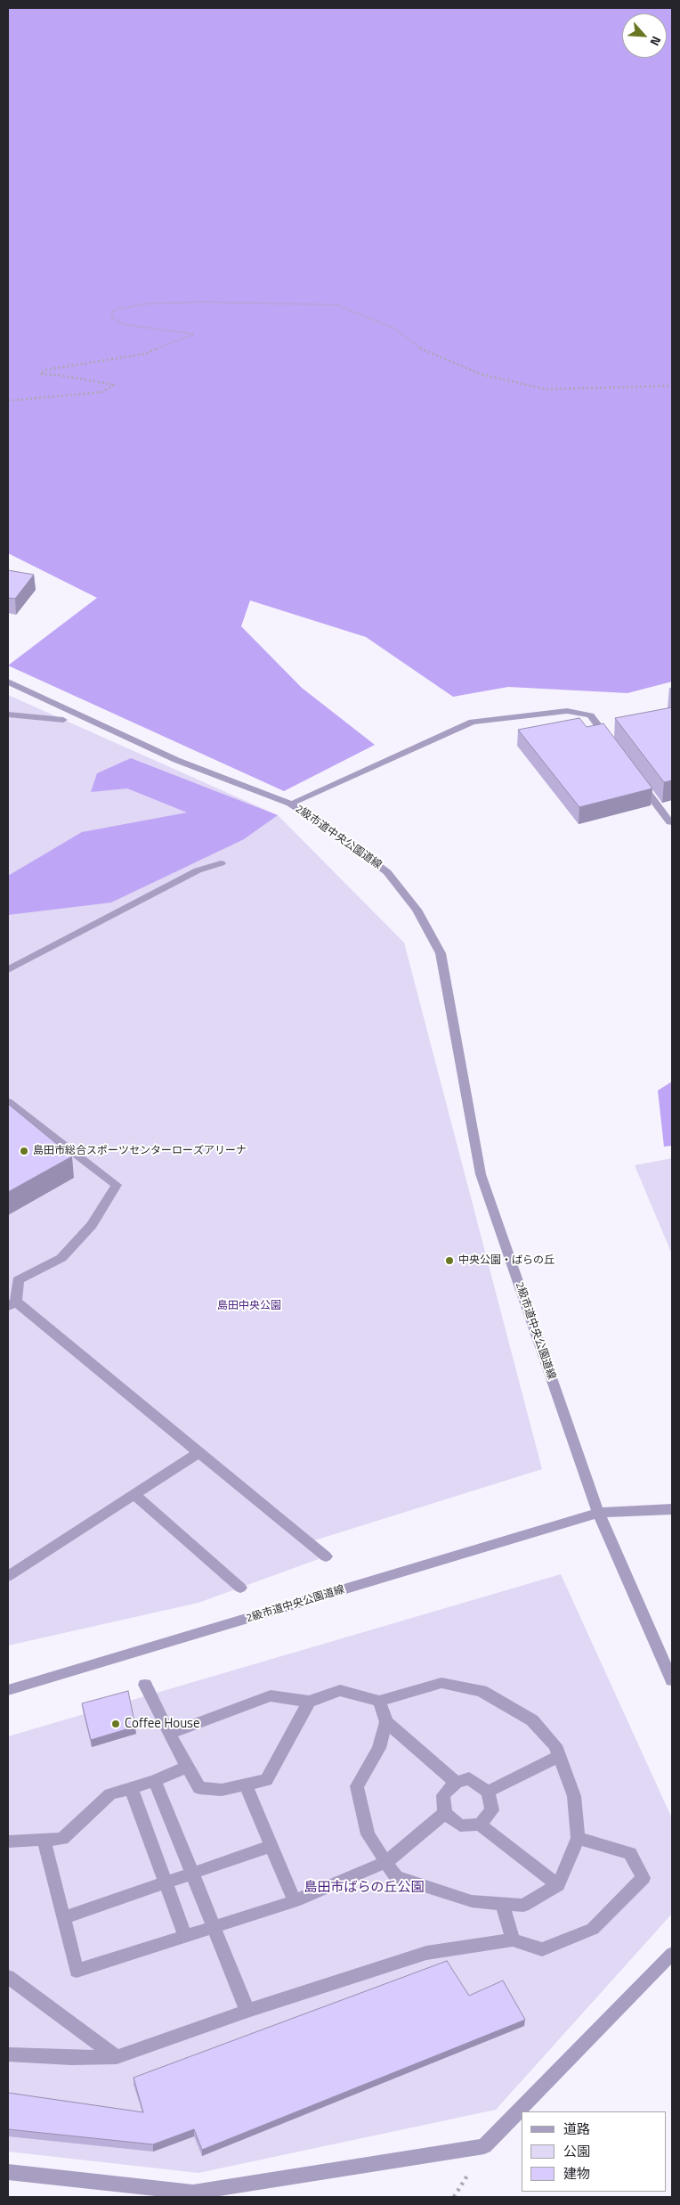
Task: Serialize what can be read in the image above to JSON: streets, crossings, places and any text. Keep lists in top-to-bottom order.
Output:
{
  "streets": {
    "street": ["2級市道中央公園道線"]
  },
  "parks": ["島田中央公園", "島田市ばらの丘公園"],
  "places": ["島田市総合スポーツセンターローズアリーナ", "中央公園・ばらの丘", "Coffee House"],
  "legend": ["道路", "公園", "建物"],
  "north": "bottom right"
}
